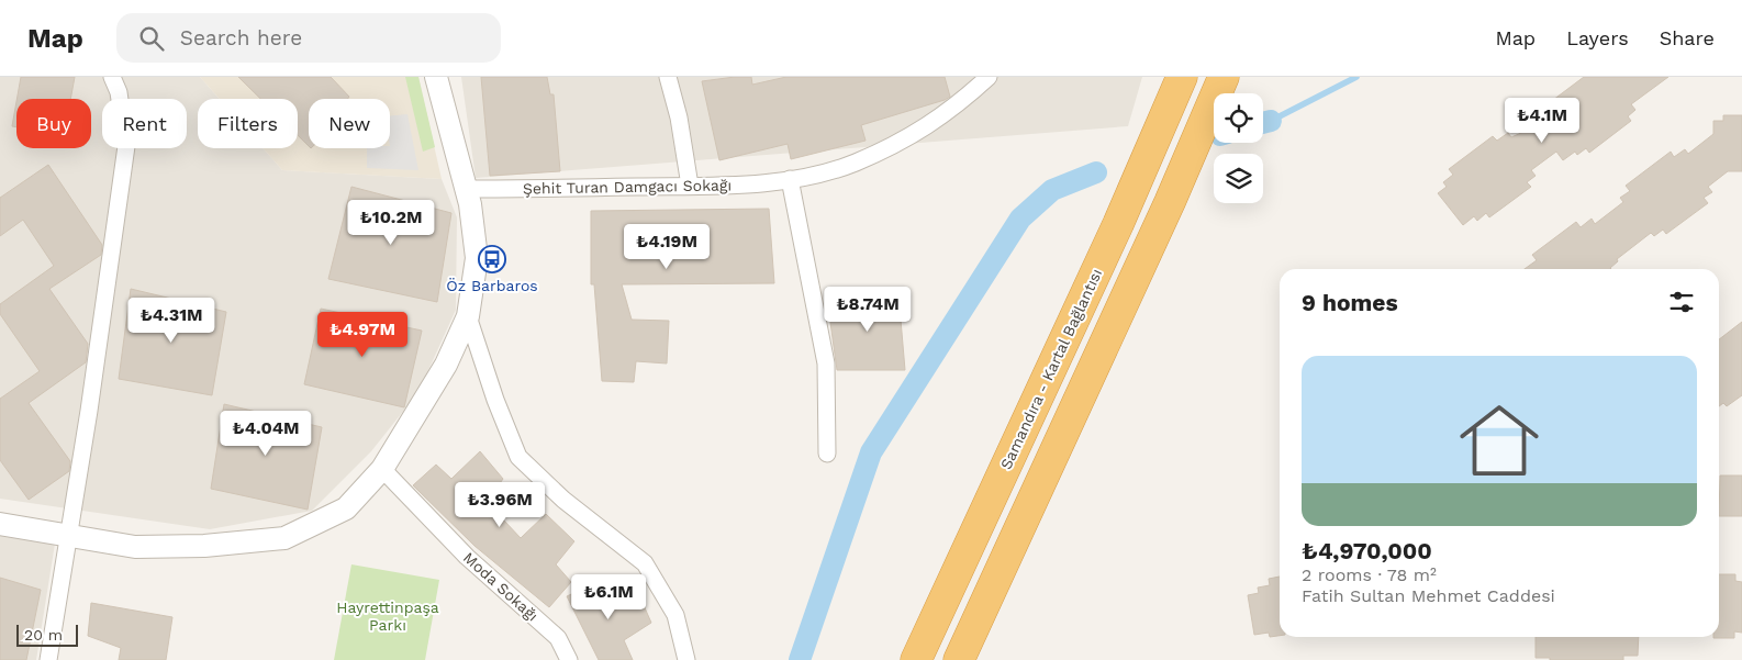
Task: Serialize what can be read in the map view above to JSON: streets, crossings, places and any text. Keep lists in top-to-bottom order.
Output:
{
  "streets": {
    "highway": ["Samandıra - Kartal Bağlantısı"],
    "street": ["Şehit Turan Damgacı Sokağı", "Moda Sokağı"]
  },
  "parks": ["Hayrettinpaşa Parkı"],
  "places": {
    "bus stop": ["Öz Barbaros"]
  },
  "scale_bar": "20 m",
  "page": {
    "header": "Map",
    "search": "Search here",
    "nav": ["Map", "Layers", "Share"],
    "price": [
      "₺4.1M",
      "₺10.2M",
      "₺4.19M",
      "₺8.74M",
      "₺4.31M",
      "₺4.97M",
      "₺4.04M",
      "₺3.96M",
      "₺6.1M"
    ],
    "chip": [
      "Buy",
      "Rent",
      "Filters",
      "New"
    ],
    "heading": "9 homes",
    "list": [
      {
        "name": "₺4,970,000",
        "note": "2 rooms · 78 m² · Fatih Sultan Mehmet Caddesi"
      }
    ],
    "scale": "20 m"
  }
}
